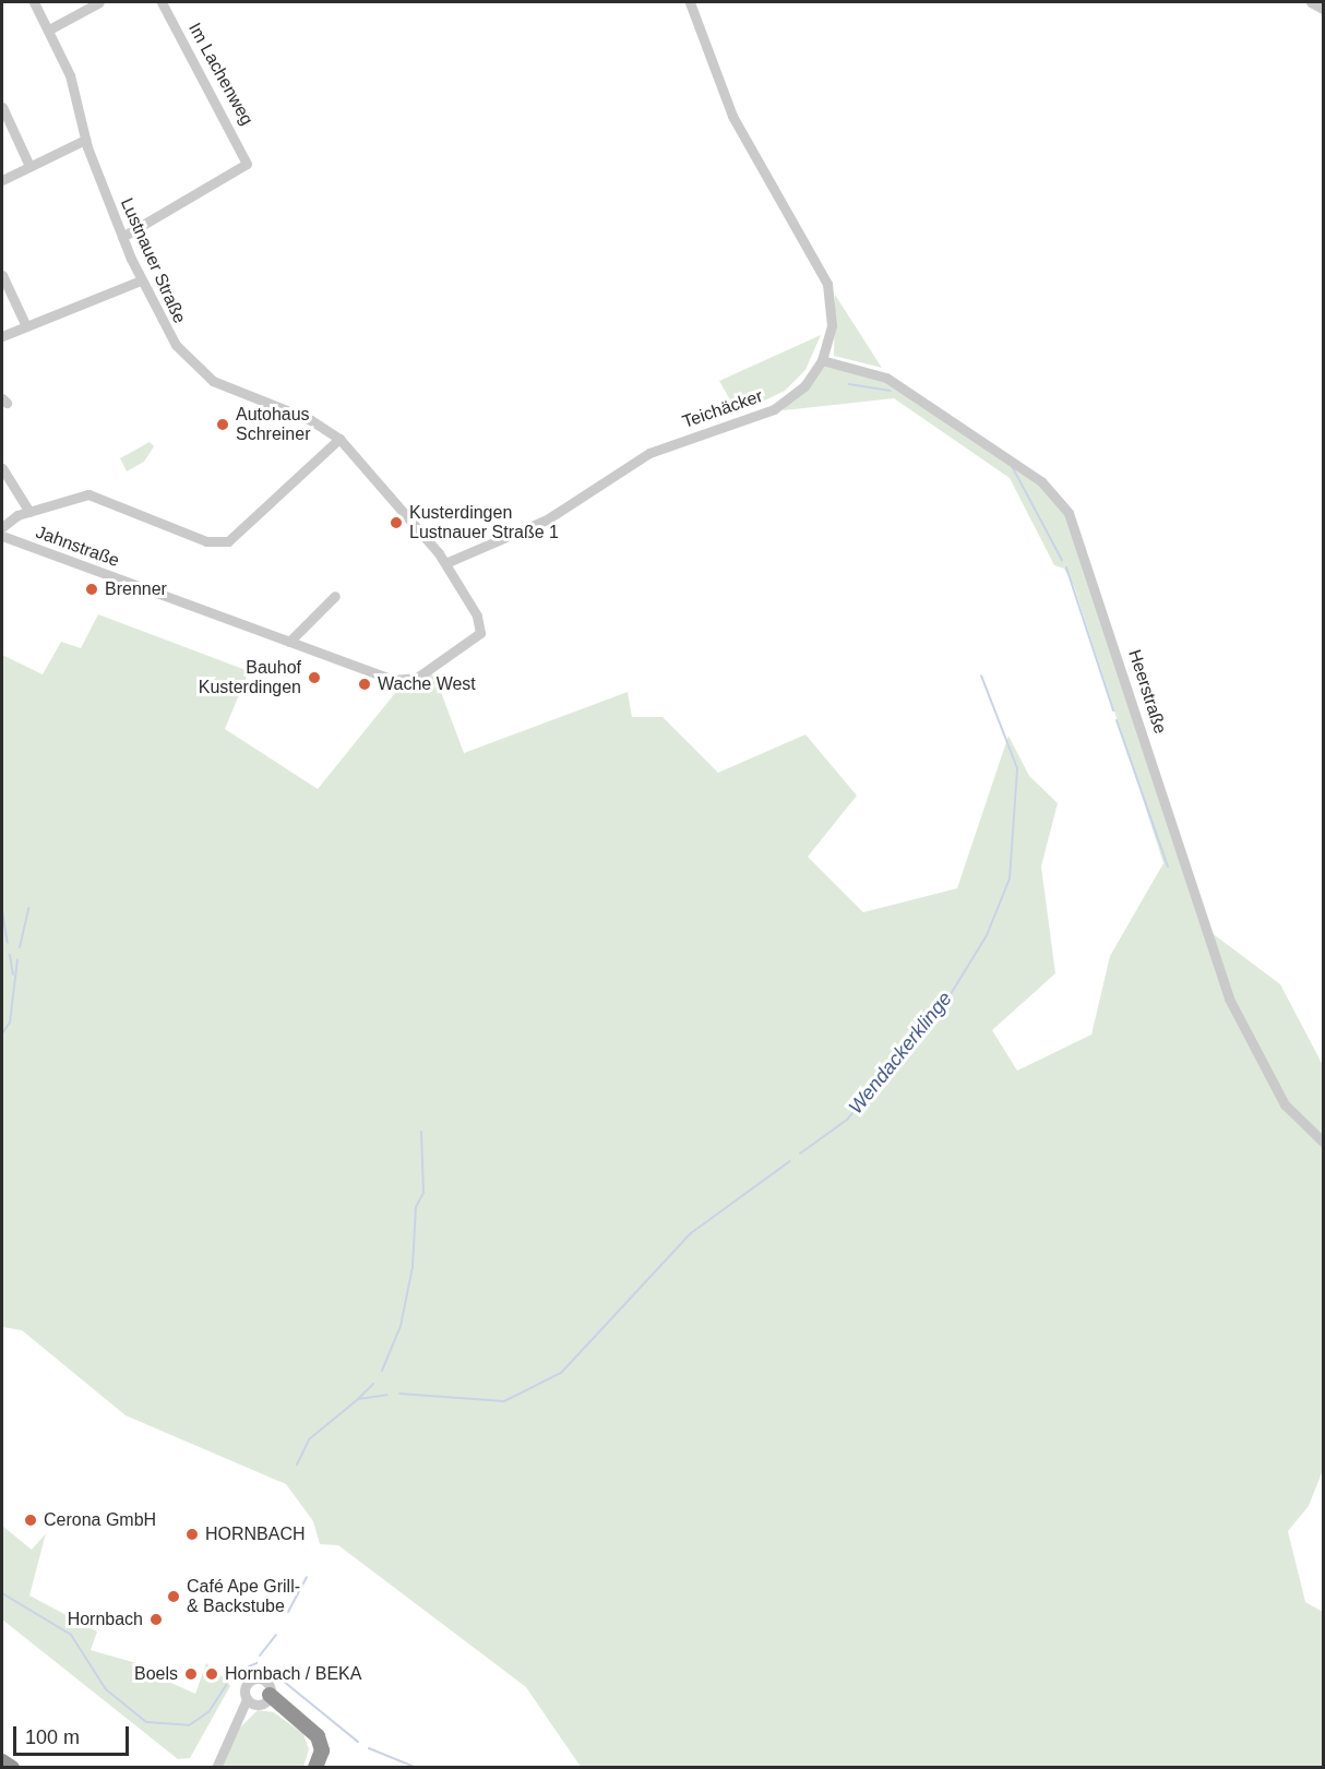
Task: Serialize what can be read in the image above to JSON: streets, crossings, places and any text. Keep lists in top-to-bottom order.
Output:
{
  "streets": {
    "street": [
      "Im Lachenweg",
      "Lustnauer Straße",
      "Teichäcker",
      "Jahnstraße",
      "Heerstraße"
    ]
  },
  "crossings": [
    ["Im Lachenweg", "Lustnauer Straße"],
    ["Lustnauer Straße", "Teichäcker"],
    ["Lustnauer Straße", "Jahnstraße"],
    ["Teichäcker", "Heerstraße"]
  ],
  "water": ["Wendackerklinge"],
  "places": [
    "Autohaus Schreiner",
    "Kusterdingen Lustnauer Straße 1",
    "Brenner",
    "Bauhof Kusterdingen",
    "Wache West",
    "Cerona GmbH",
    "HORNBACH",
    "Café Ape Grill- & Backstube",
    "Hornbach",
    "Boels",
    "Hornbach / BEKA"
  ],
  "scale_bar": "100 m"
}
